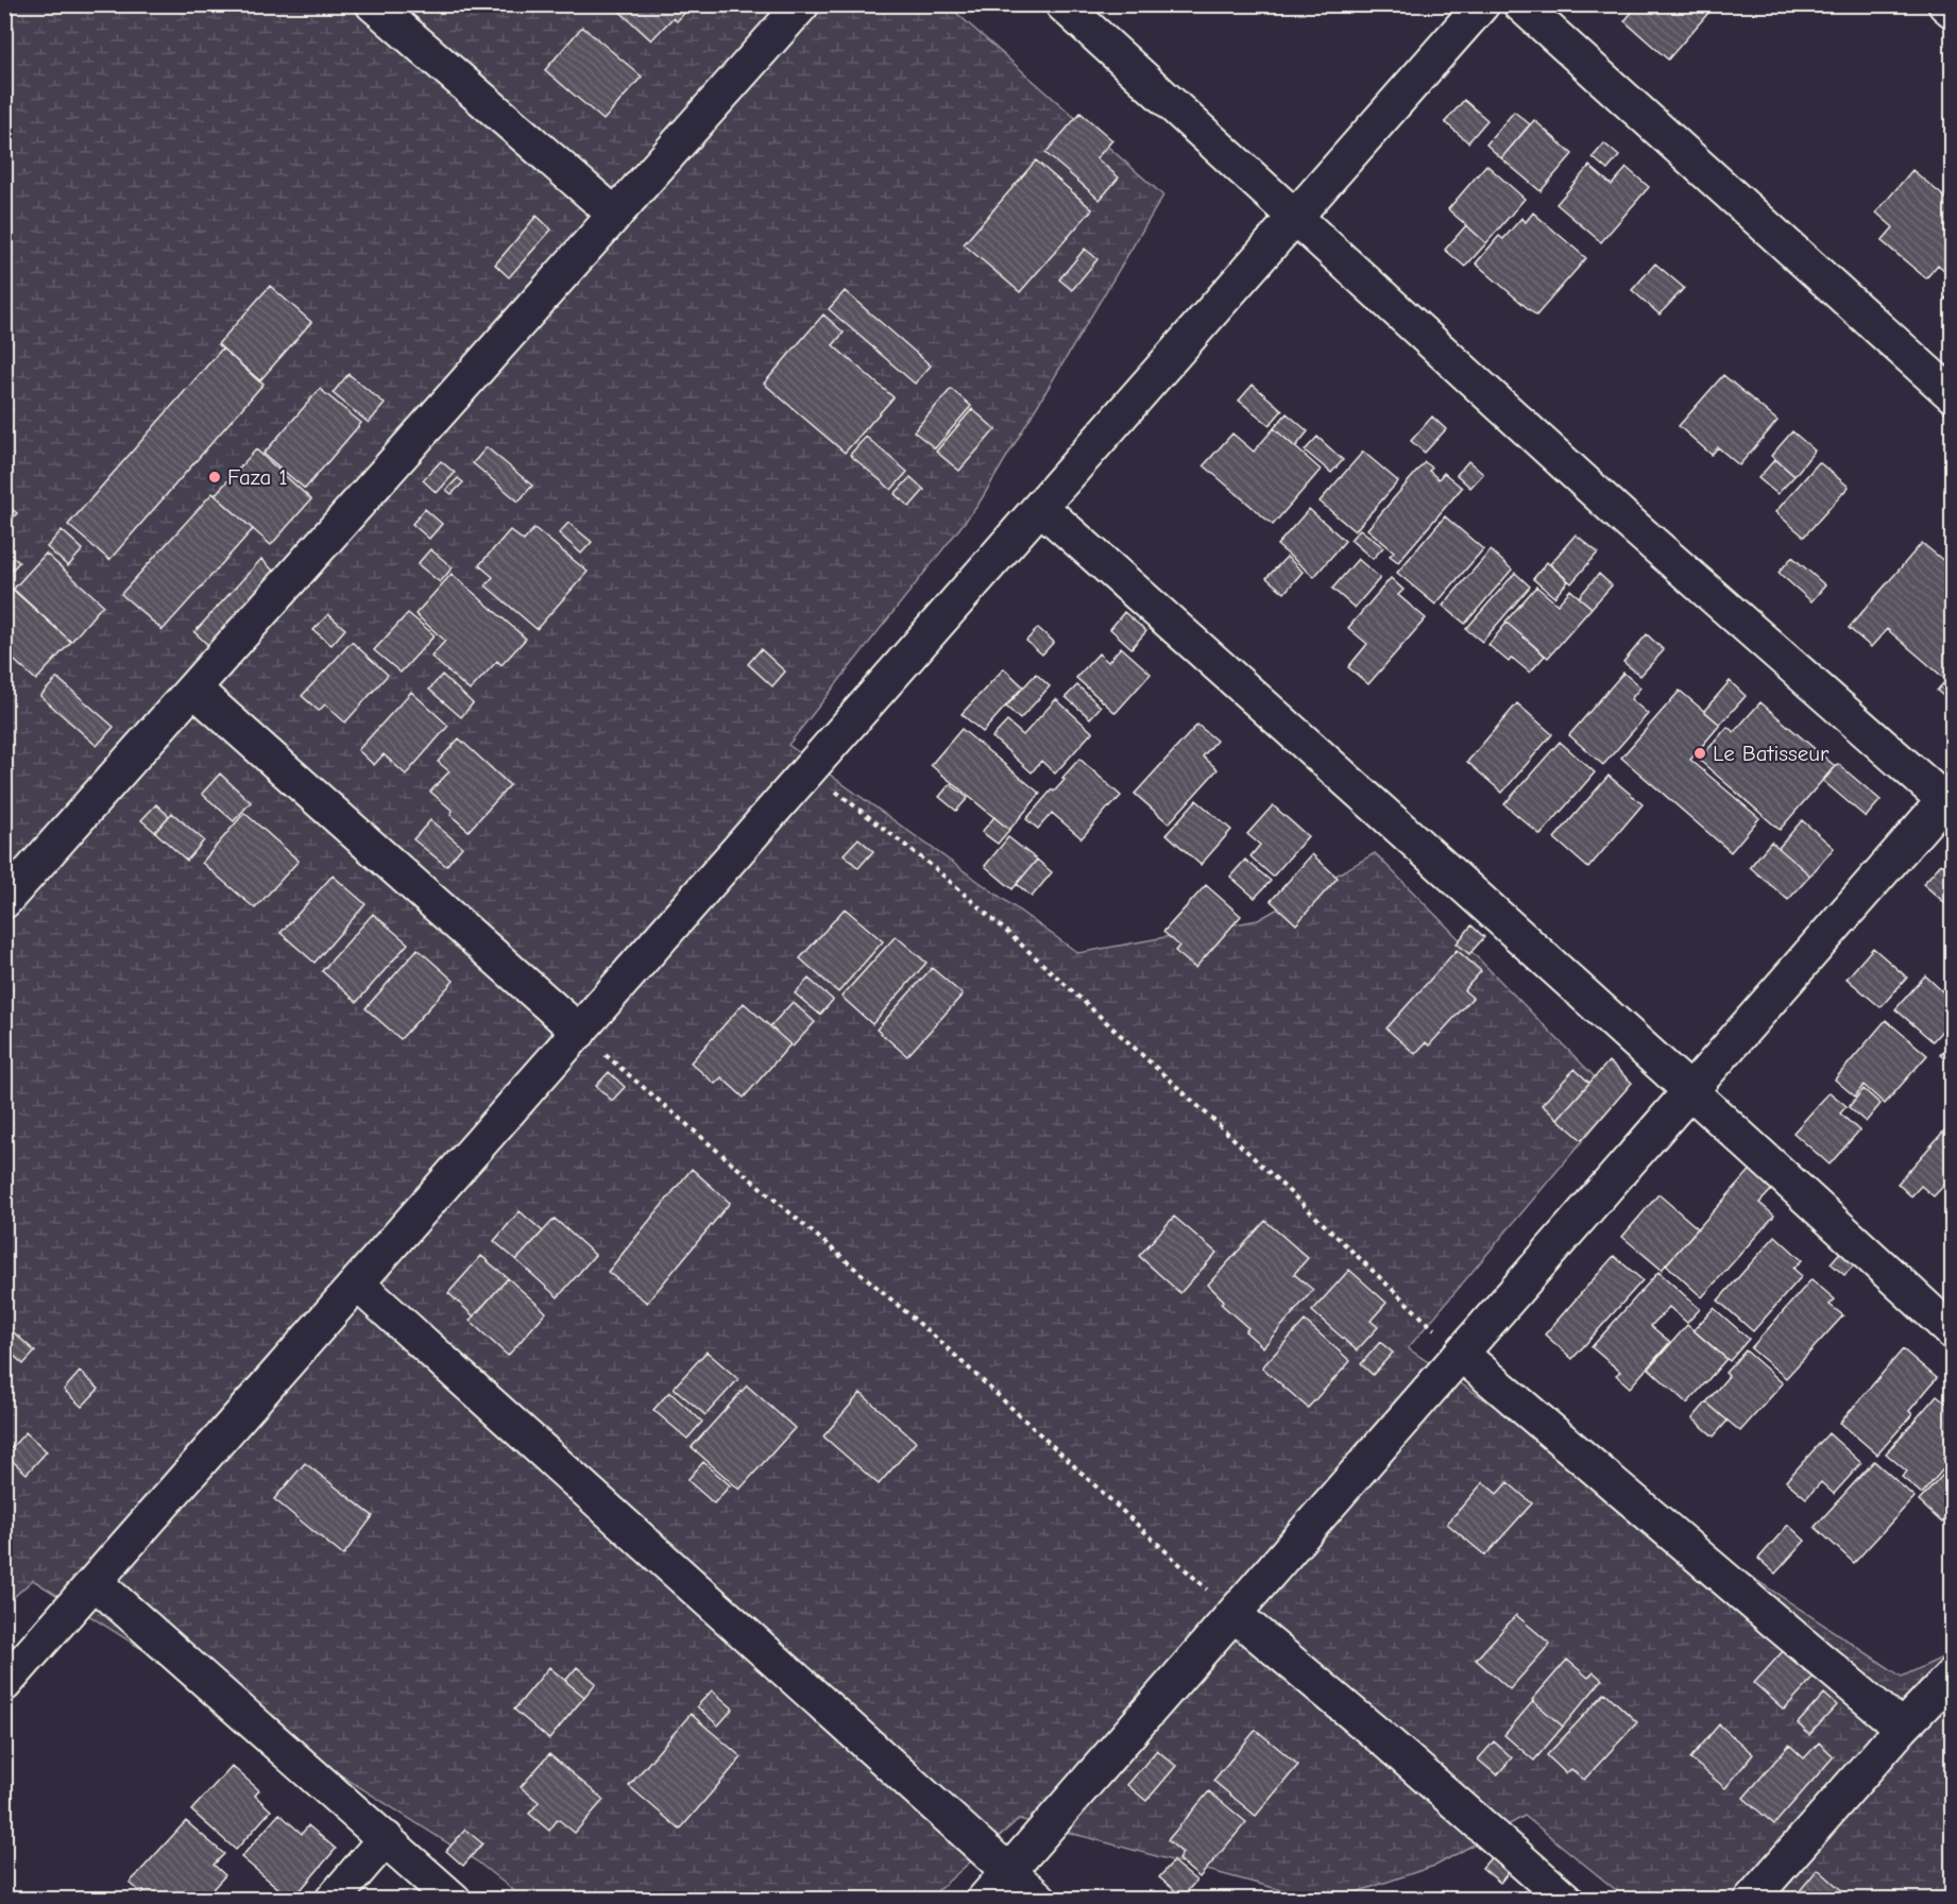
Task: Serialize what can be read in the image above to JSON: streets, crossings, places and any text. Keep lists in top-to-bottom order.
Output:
{
  "places": ["Faza 1", "Le Batisseur"]
}
